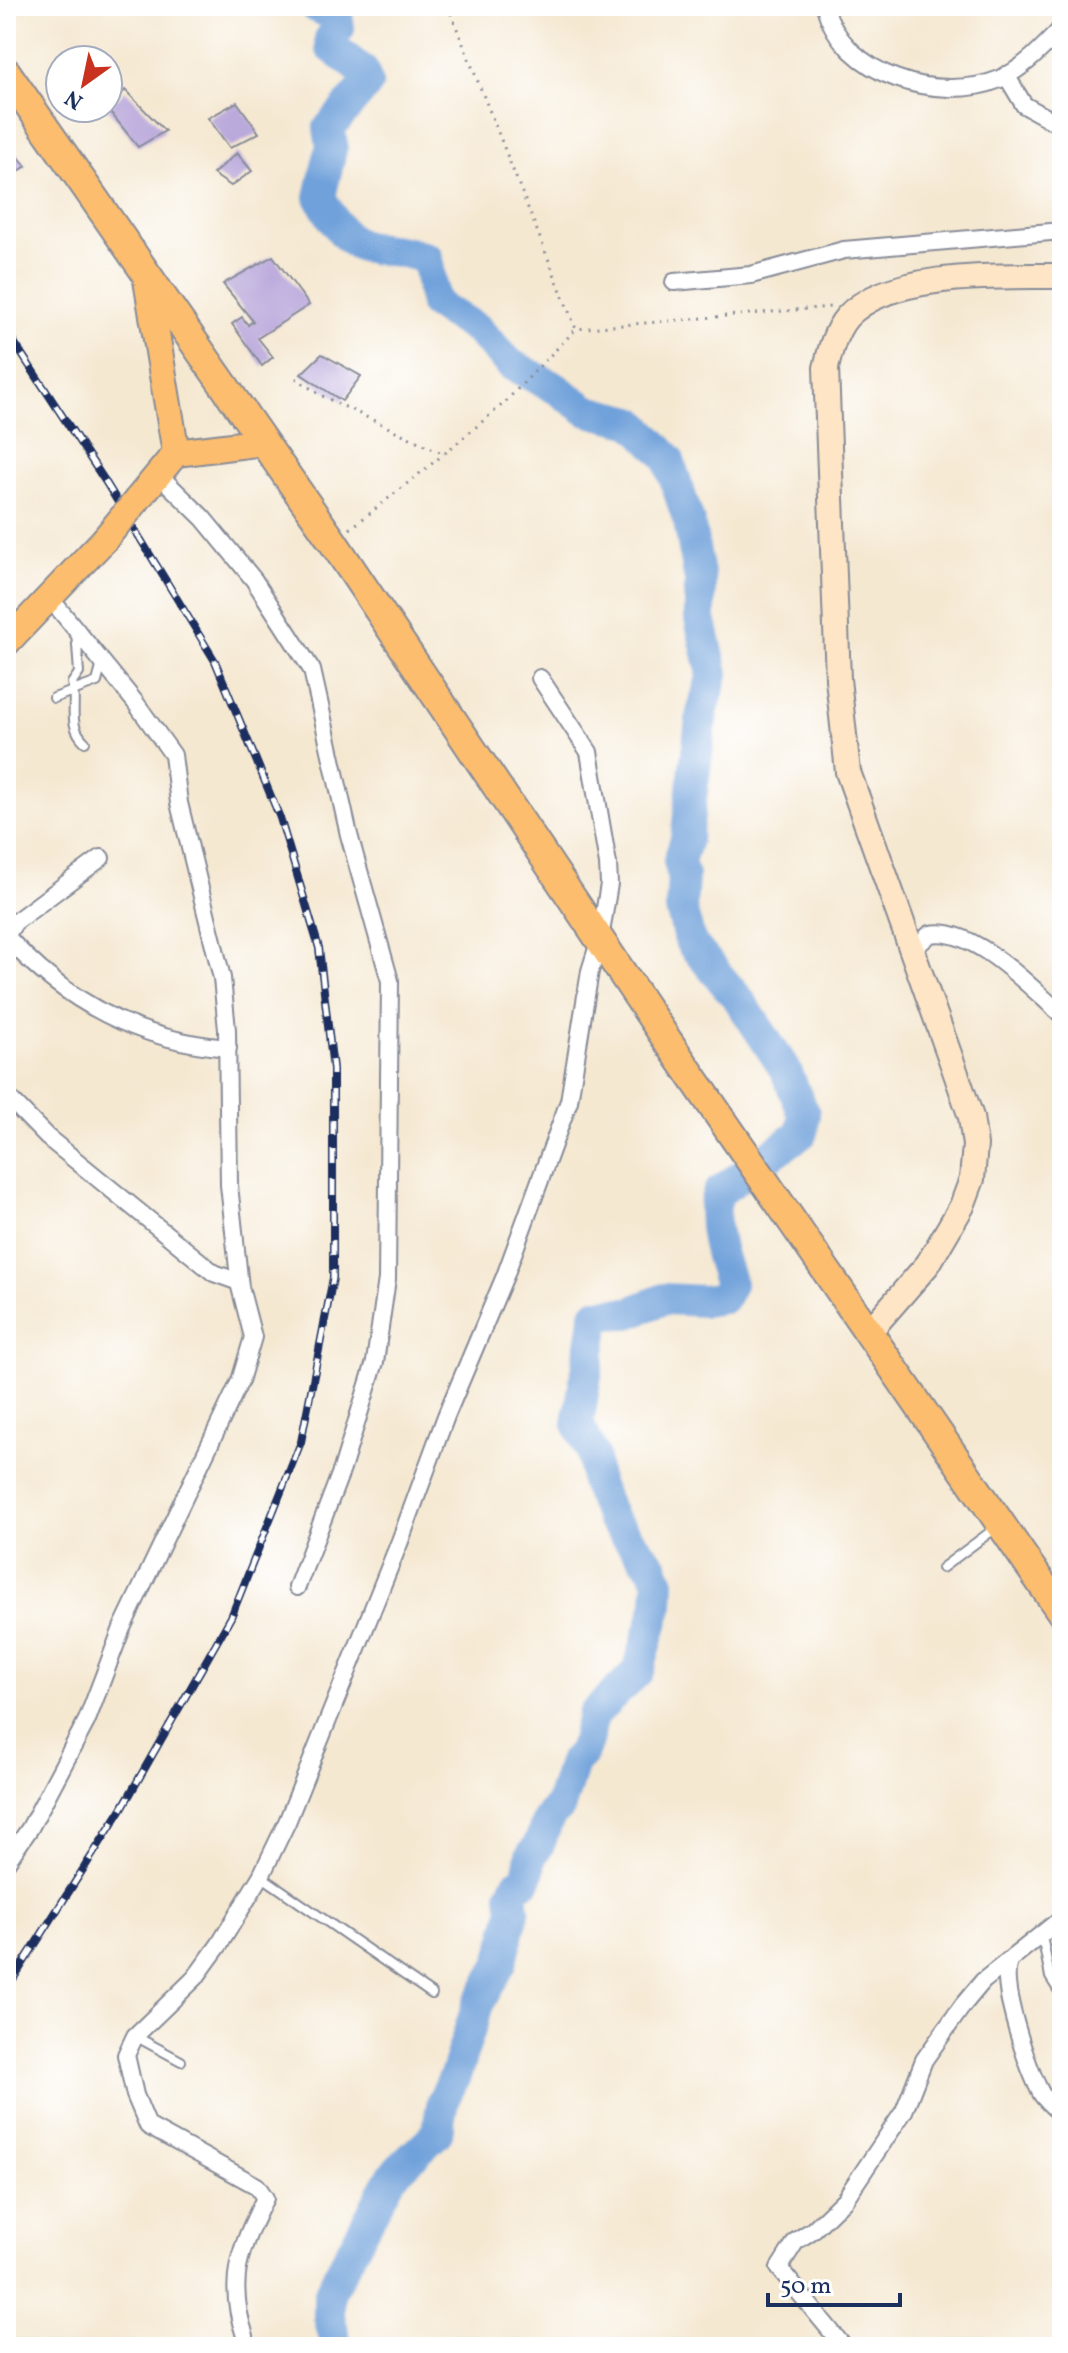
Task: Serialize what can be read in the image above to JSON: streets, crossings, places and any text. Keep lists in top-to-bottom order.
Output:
{
  "scale_bar": "50 m",
  "north": "bottom left"
}
